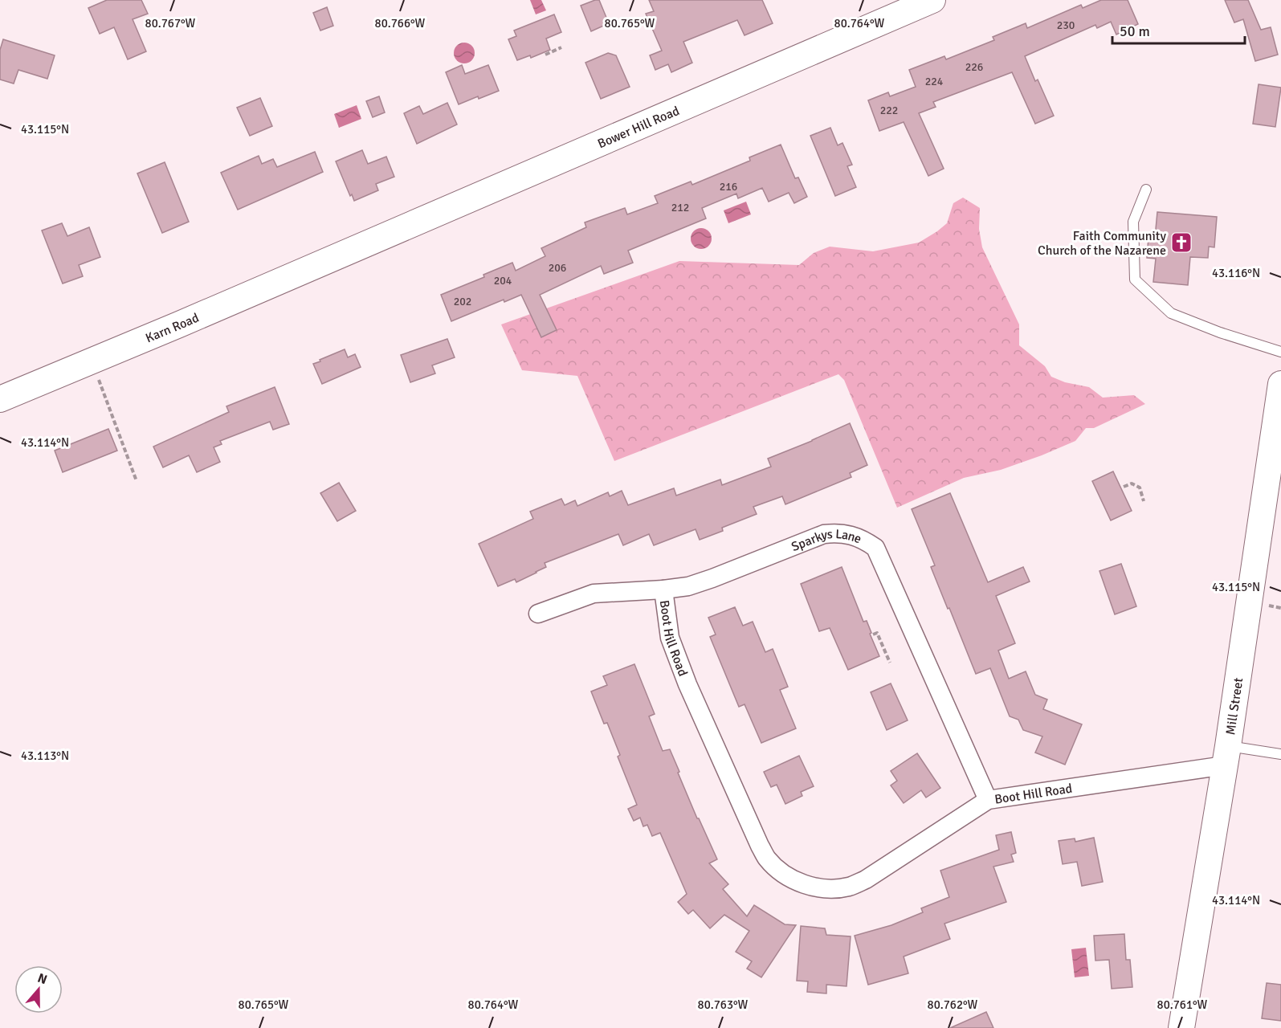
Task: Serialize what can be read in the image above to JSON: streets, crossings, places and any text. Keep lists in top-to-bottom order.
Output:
{
  "streets": {
    "street": [
      "Bower Hill Road",
      "Karn Road",
      "Sparkys Lane",
      "Boot Hill Road",
      "Mill Street"
    ]
  },
  "crossings": [
    ["Bower Hill Road", "Karn Road"],
    ["Sparkys Lane", "Boot Hill Road"],
    ["Boot Hill Road", "Mill Street"]
  ],
  "places": {
    "church": ["Faith Community Church of the Nazarene"]
  },
  "house_numbers": [
    "230",
    "226",
    "224",
    "222",
    "216",
    "212",
    "206",
    "204",
    "202"
  ],
  "scale_bar": "50 m",
  "north": "top",
  "coordinates": [
    "80.767°W",
    "80.766°W",
    "80.765°W",
    "80.764°W",
    "43.115°N",
    "43.116°N",
    "43.114°N",
    "43.113°N",
    "80.763°W",
    "80.762°W",
    "80.761°W"
  ]
}
